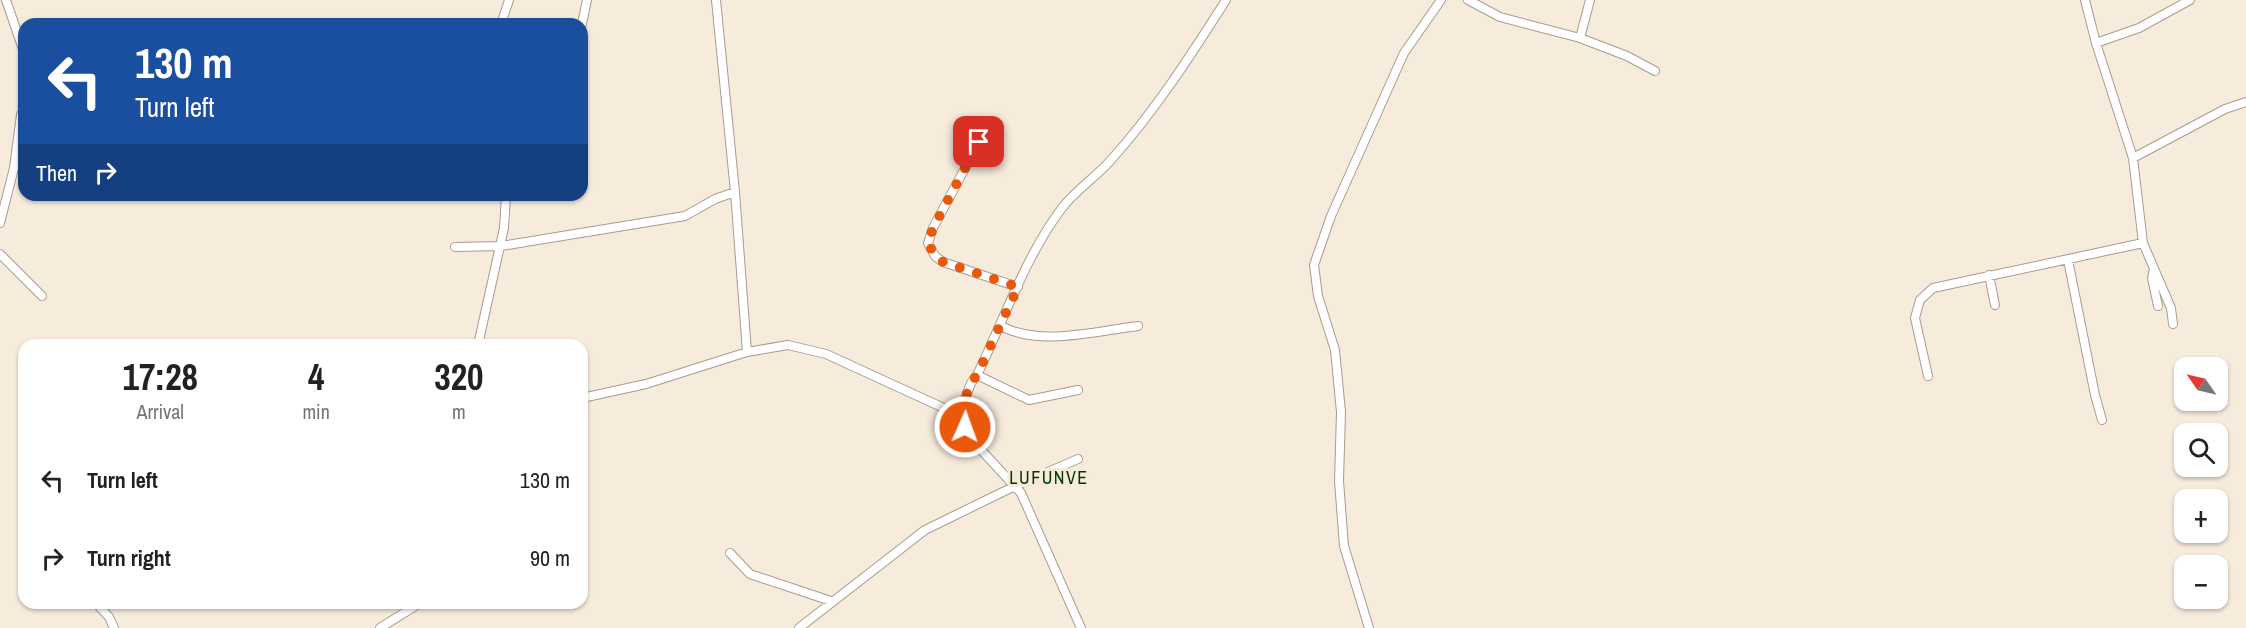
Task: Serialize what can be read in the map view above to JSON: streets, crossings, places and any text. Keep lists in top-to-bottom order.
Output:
{
  "districts": ["LUFUNVE"],
  "north": "top left",
  "page": {
    "turn": ["130 m", "Turn left"],
    "then": "Then",
    "eta": [
      "17:28",
      "Arrival",
      "4",
      "min",
      "320",
      "m"
    ],
    "map_buttons": ["+", "−"],
    "list": [
      {
        "name": "Turn left",
        "value": "130 m"
      },
      {
        "name": "Turn right",
        "value": "90 m"
      }
    ]
  }
}
